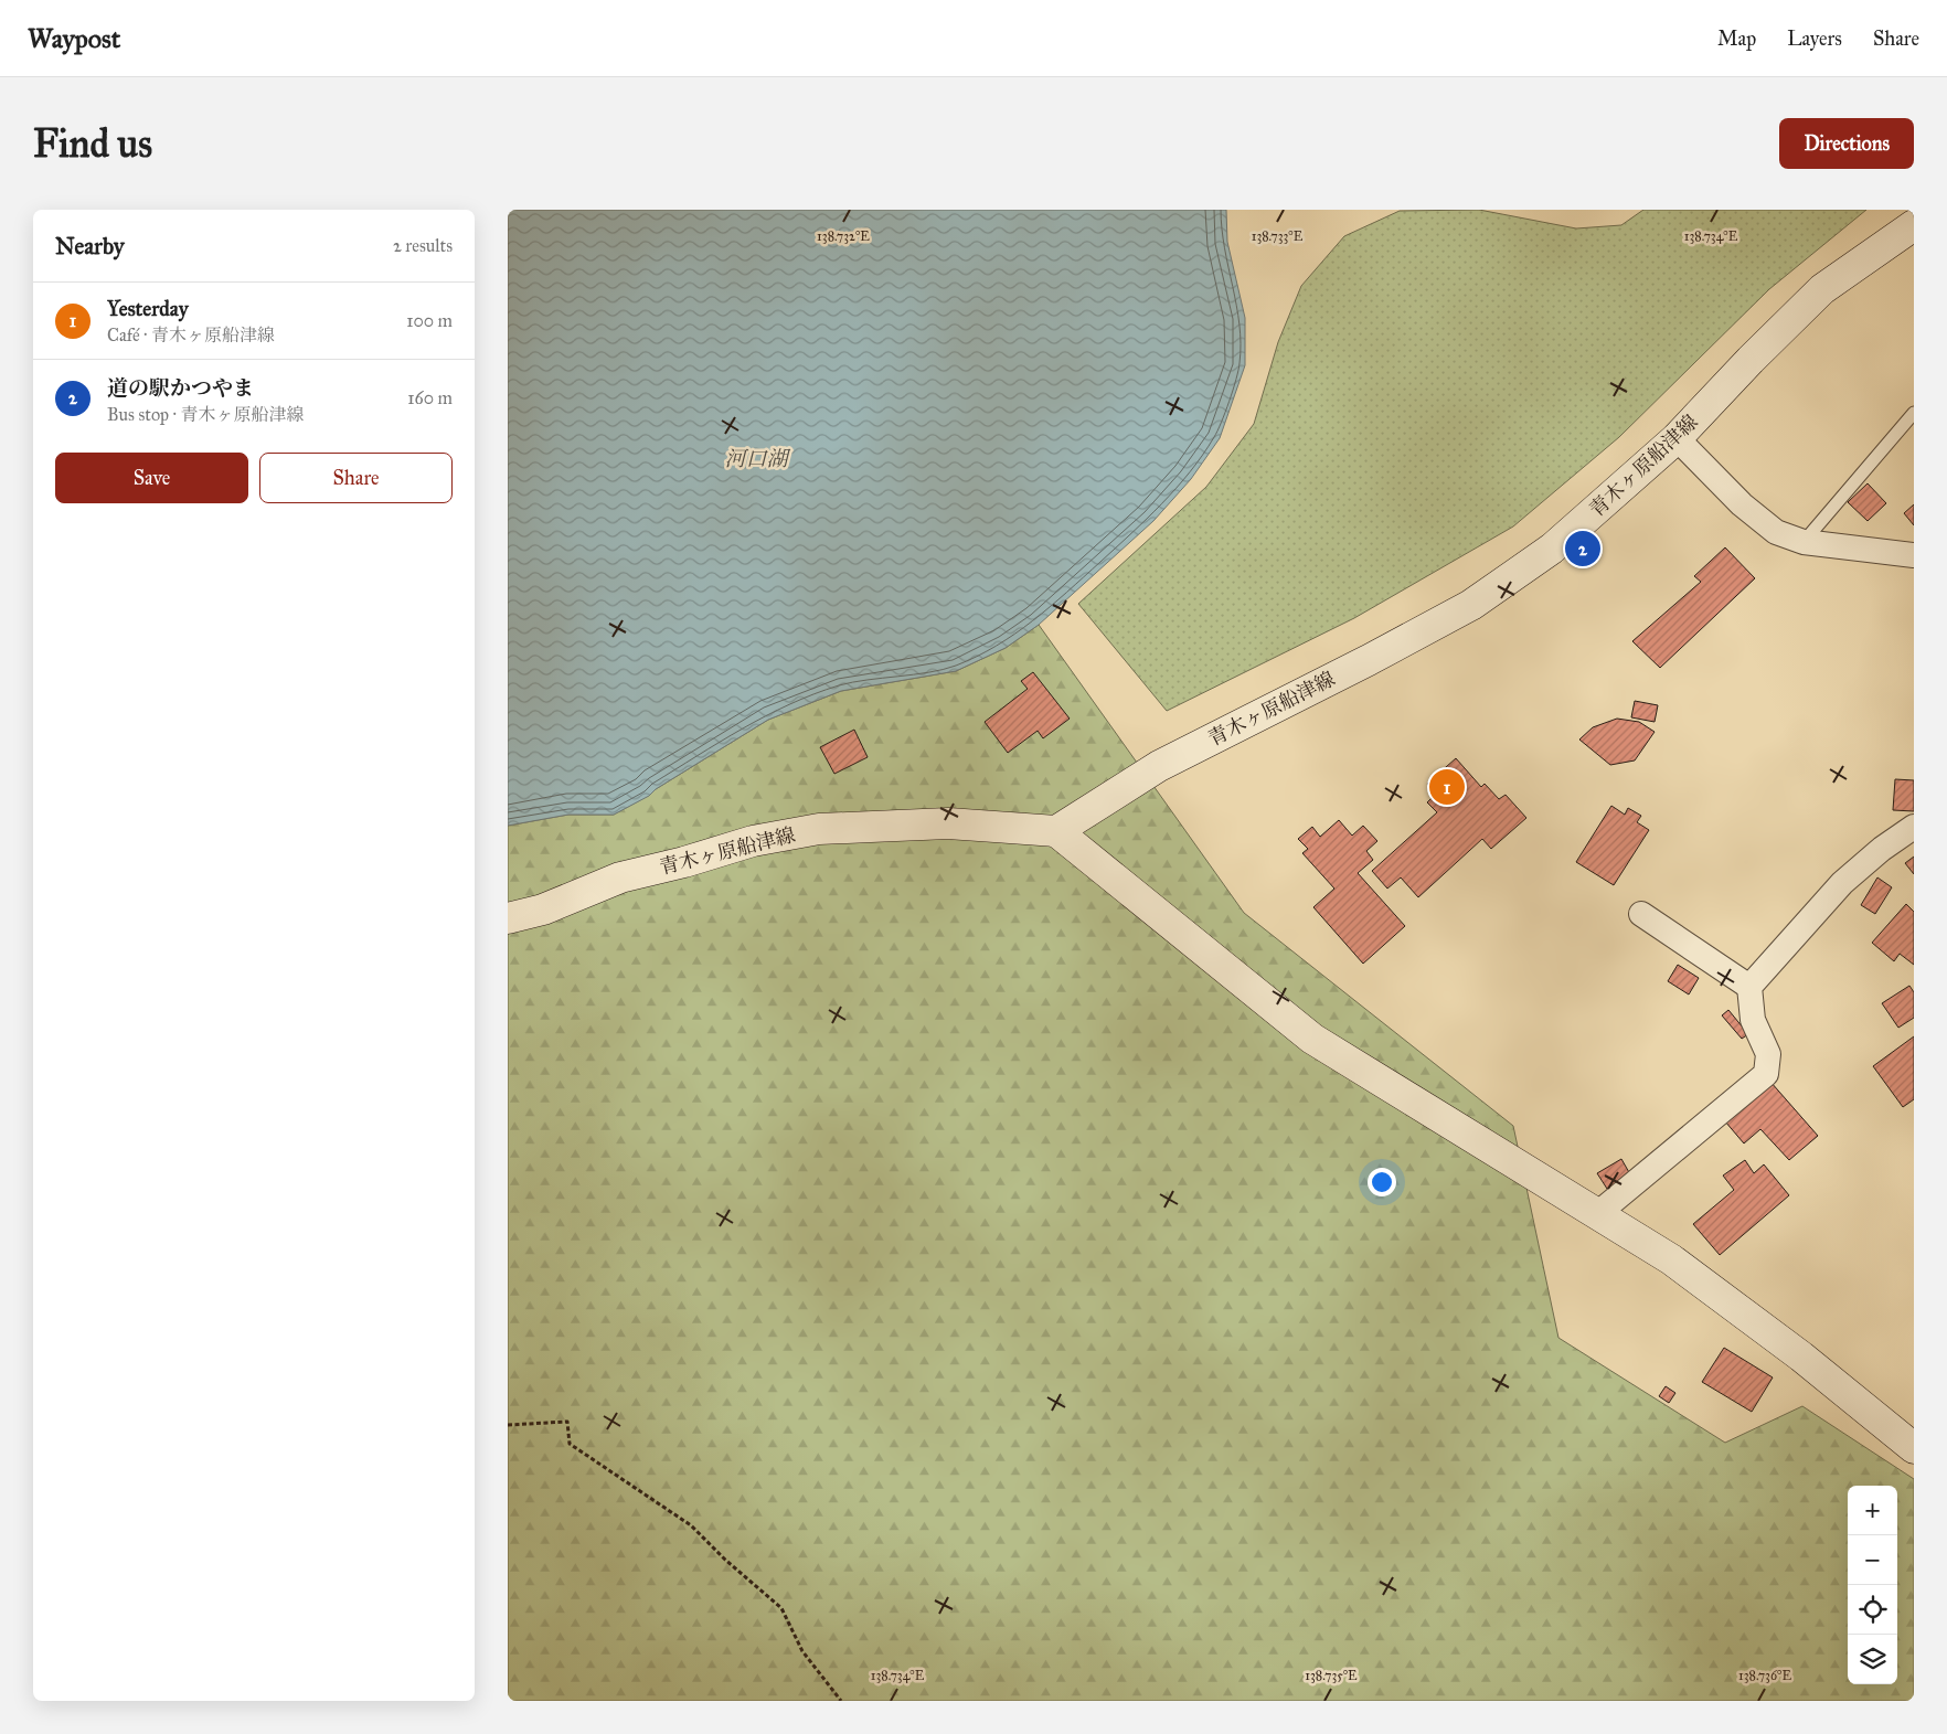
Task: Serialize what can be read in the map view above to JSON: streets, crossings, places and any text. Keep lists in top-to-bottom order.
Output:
{
  "streets": {
    "main road": ["青木ヶ原船津線"]
  },
  "water": ["河口湖"],
  "page": {
    "header": "Waypost",
    "nav": ["Map", "Layers", "Share"],
    "buttons": [
      "Directions",
      ["Save", "Share"]
    ],
    "title": "Find us",
    "heading": ["Nearby", "2 results"],
    "list": [
      {
        "mark": "1",
        "name": "Yesterday",
        "note": "Café · 青木ヶ原船津線",
        "value": "100 m"
      },
      {
        "mark": "2",
        "name": "道の駅かつやま",
        "note": "Bus stop · 青木ヶ原船津線",
        "value": "160 m"
      }
    ],
    "pins": ["2", "1"],
    "map_buttons": ["+", "−"]
  },
  "coordinates": [
    "138.732°E",
    "138.733°E",
    "138.734°E",
    "138.735°E",
    "138.736°E"
  ]
}
